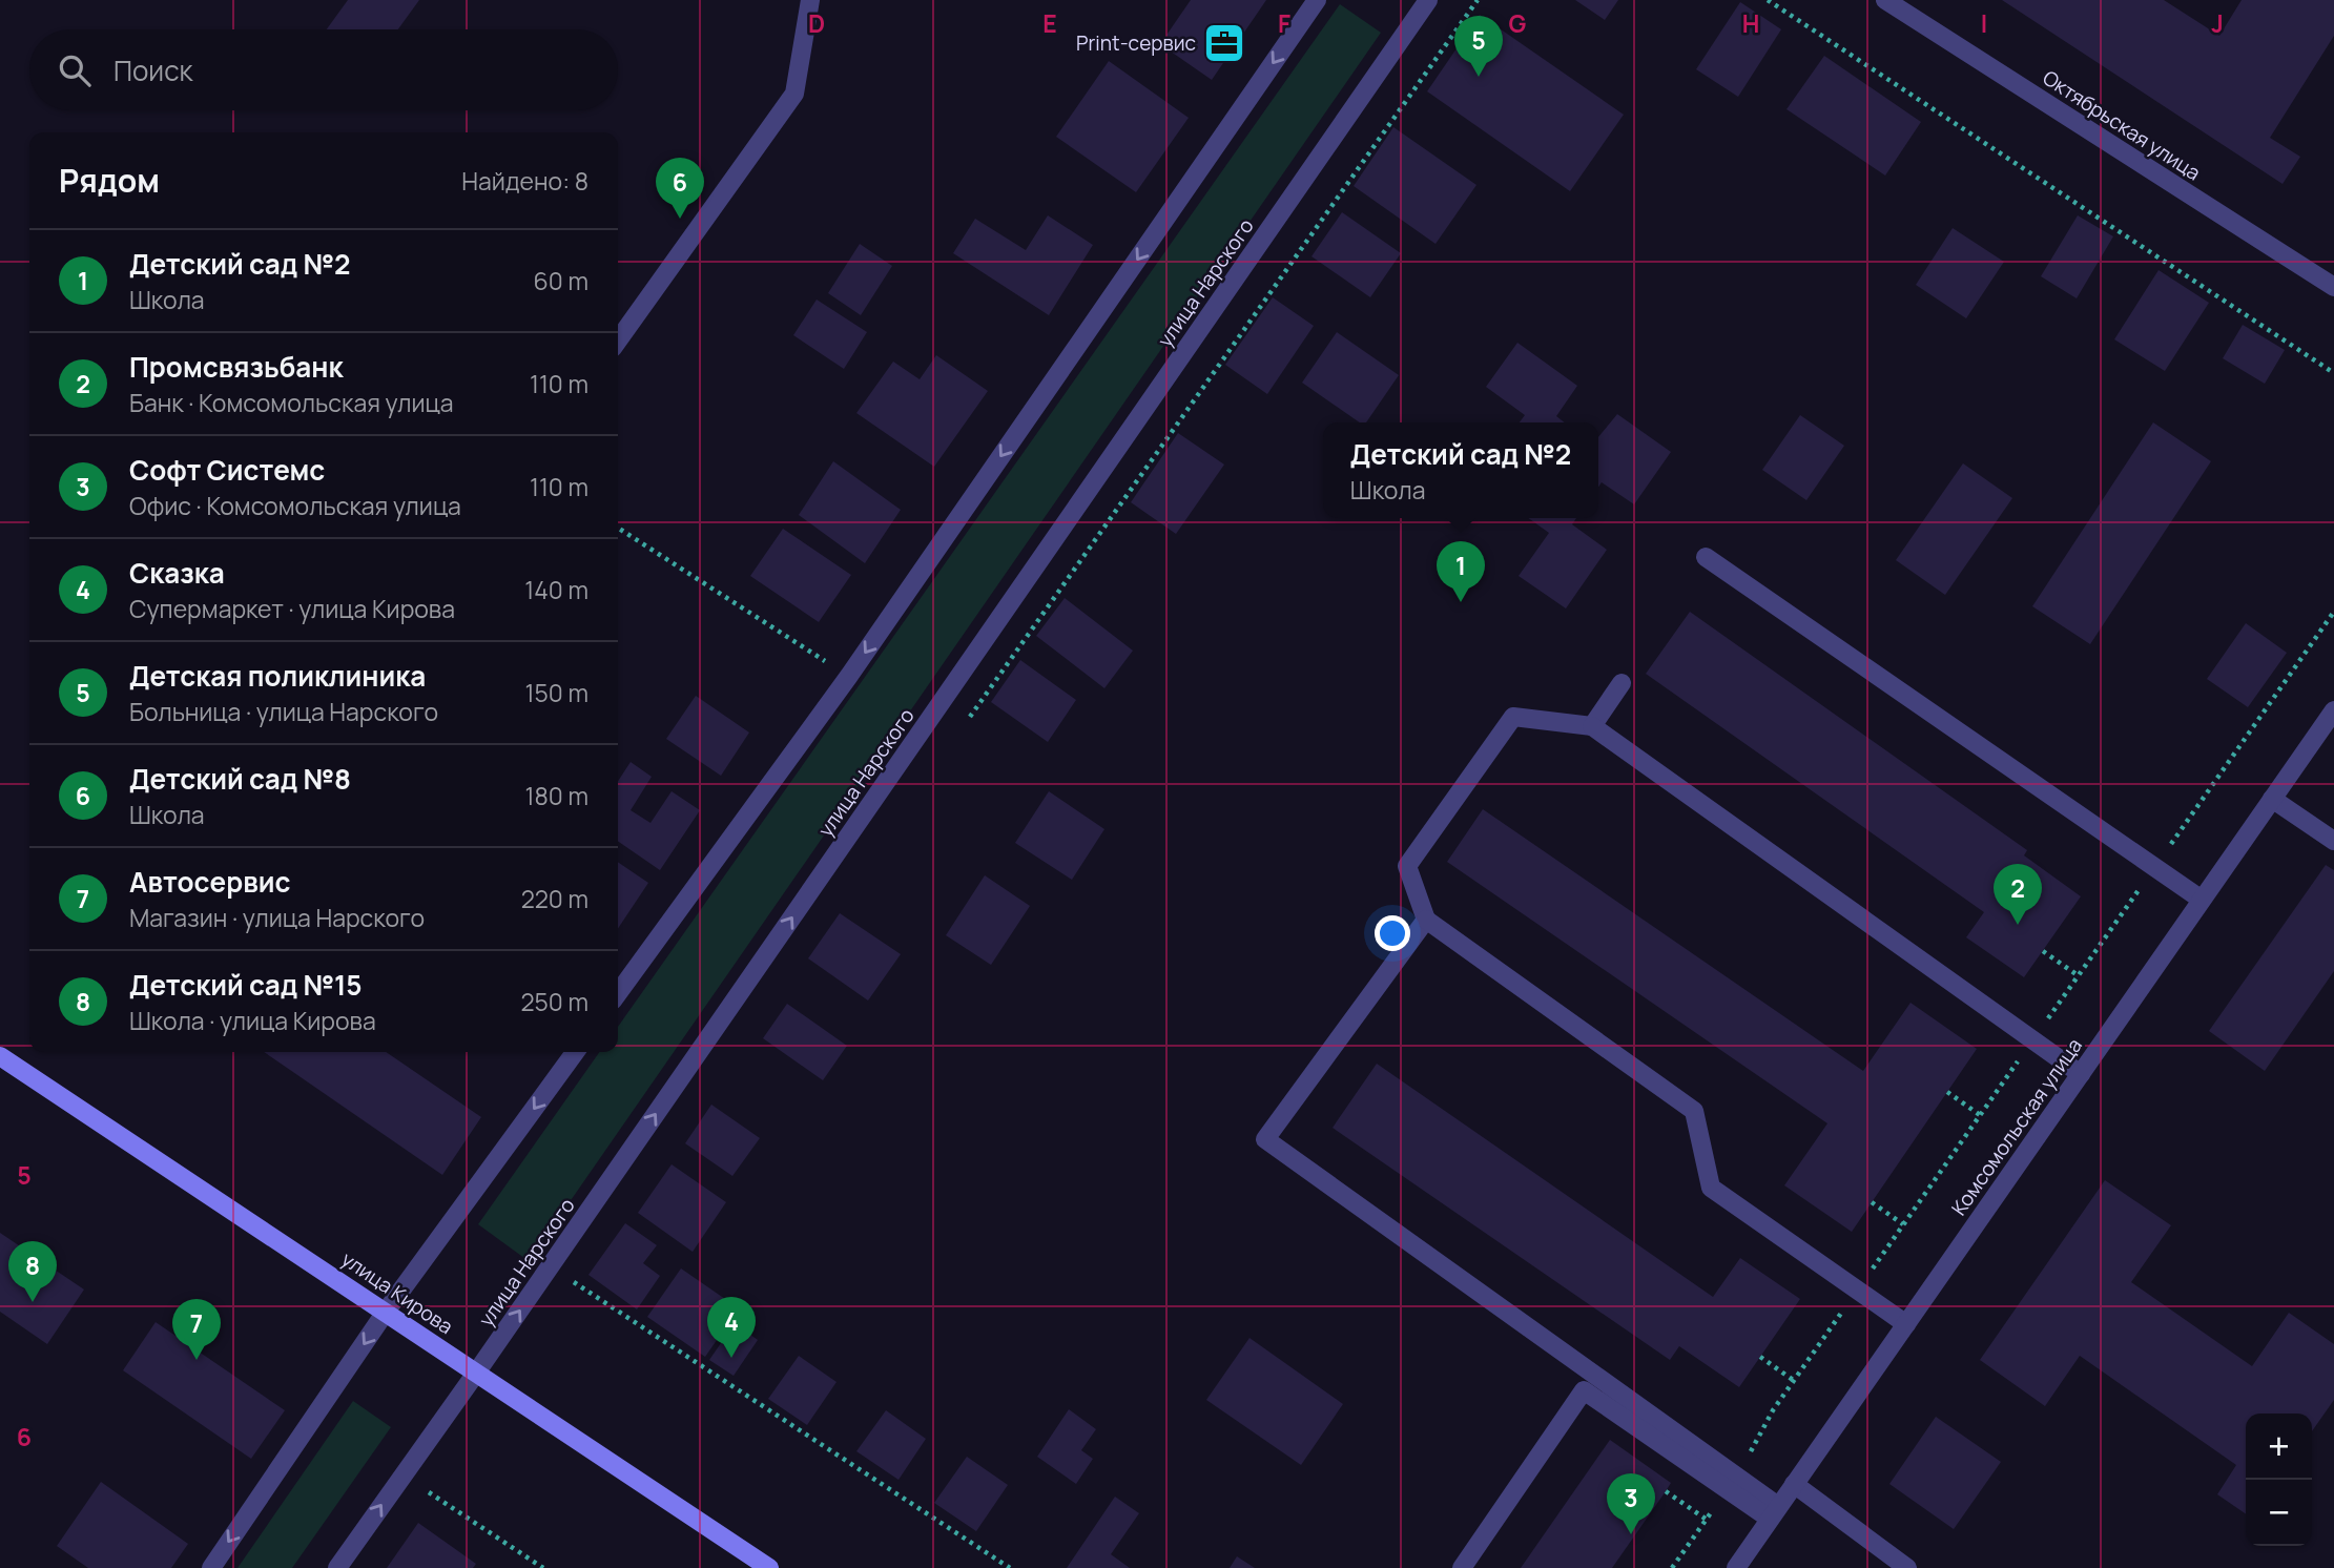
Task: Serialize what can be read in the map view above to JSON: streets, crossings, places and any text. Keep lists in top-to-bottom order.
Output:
{
  "streets": {
    "main road": ["улица Кирова"],
    "street": ["Октябрьская улица", "улица Нарского", "Комсомольская улица"]
  },
  "crossings": [
    ["улица Нарского", "улица Кирова"]
  ],
  "places": {
    "office": ["Print-сервис"]
  },
  "page": {
    "pins": [
      "5",
      "6",
      "1",
      "2",
      "8",
      "4",
      "7",
      "3"
    ],
    "search": "Поиск",
    "heading": ["Рядом", "Найдено: 8"],
    "list": [
      {
        "mark": "1",
        "name": "Детский сад №2",
        "note": "Школа",
        "value": "60 m"
      },
      {
        "mark": "2",
        "name": "Промсвязьбанк",
        "note": "Банк · Комсомольская улица",
        "value": "110 m"
      },
      {
        "mark": "3",
        "name": "Софт Системс",
        "note": "Офис · Комсомольская улица",
        "value": "110 m"
      },
      {
        "mark": "4",
        "name": "Сказка",
        "note": "Супермаркет · улица Кирова",
        "value": "140 m"
      },
      {
        "mark": "5",
        "name": "Детская поликлиника",
        "note": "Больница · улица Нарского",
        "value": "150 m"
      },
      {
        "mark": "6",
        "name": "Детский сад №8",
        "note": "Школа",
        "value": "180 m"
      },
      {
        "mark": "7",
        "name": "Автосервис",
        "note": "Магазин · улица Нарского",
        "value": "220 m"
      },
      {
        "mark": "8",
        "name": "Детский сад №15",
        "note": "Школа · улица Кирова",
        "value": "250 m"
      }
    ],
    "popup": ["Детский сад №2", "Школа"],
    "map_buttons": ["+", "−"]
  },
  "grid": {
    "columns": [
      "D",
      "E",
      "F",
      "G",
      "H",
      "I",
      "J"
    ],
    "rows": ["5", "6"]
  }
}
